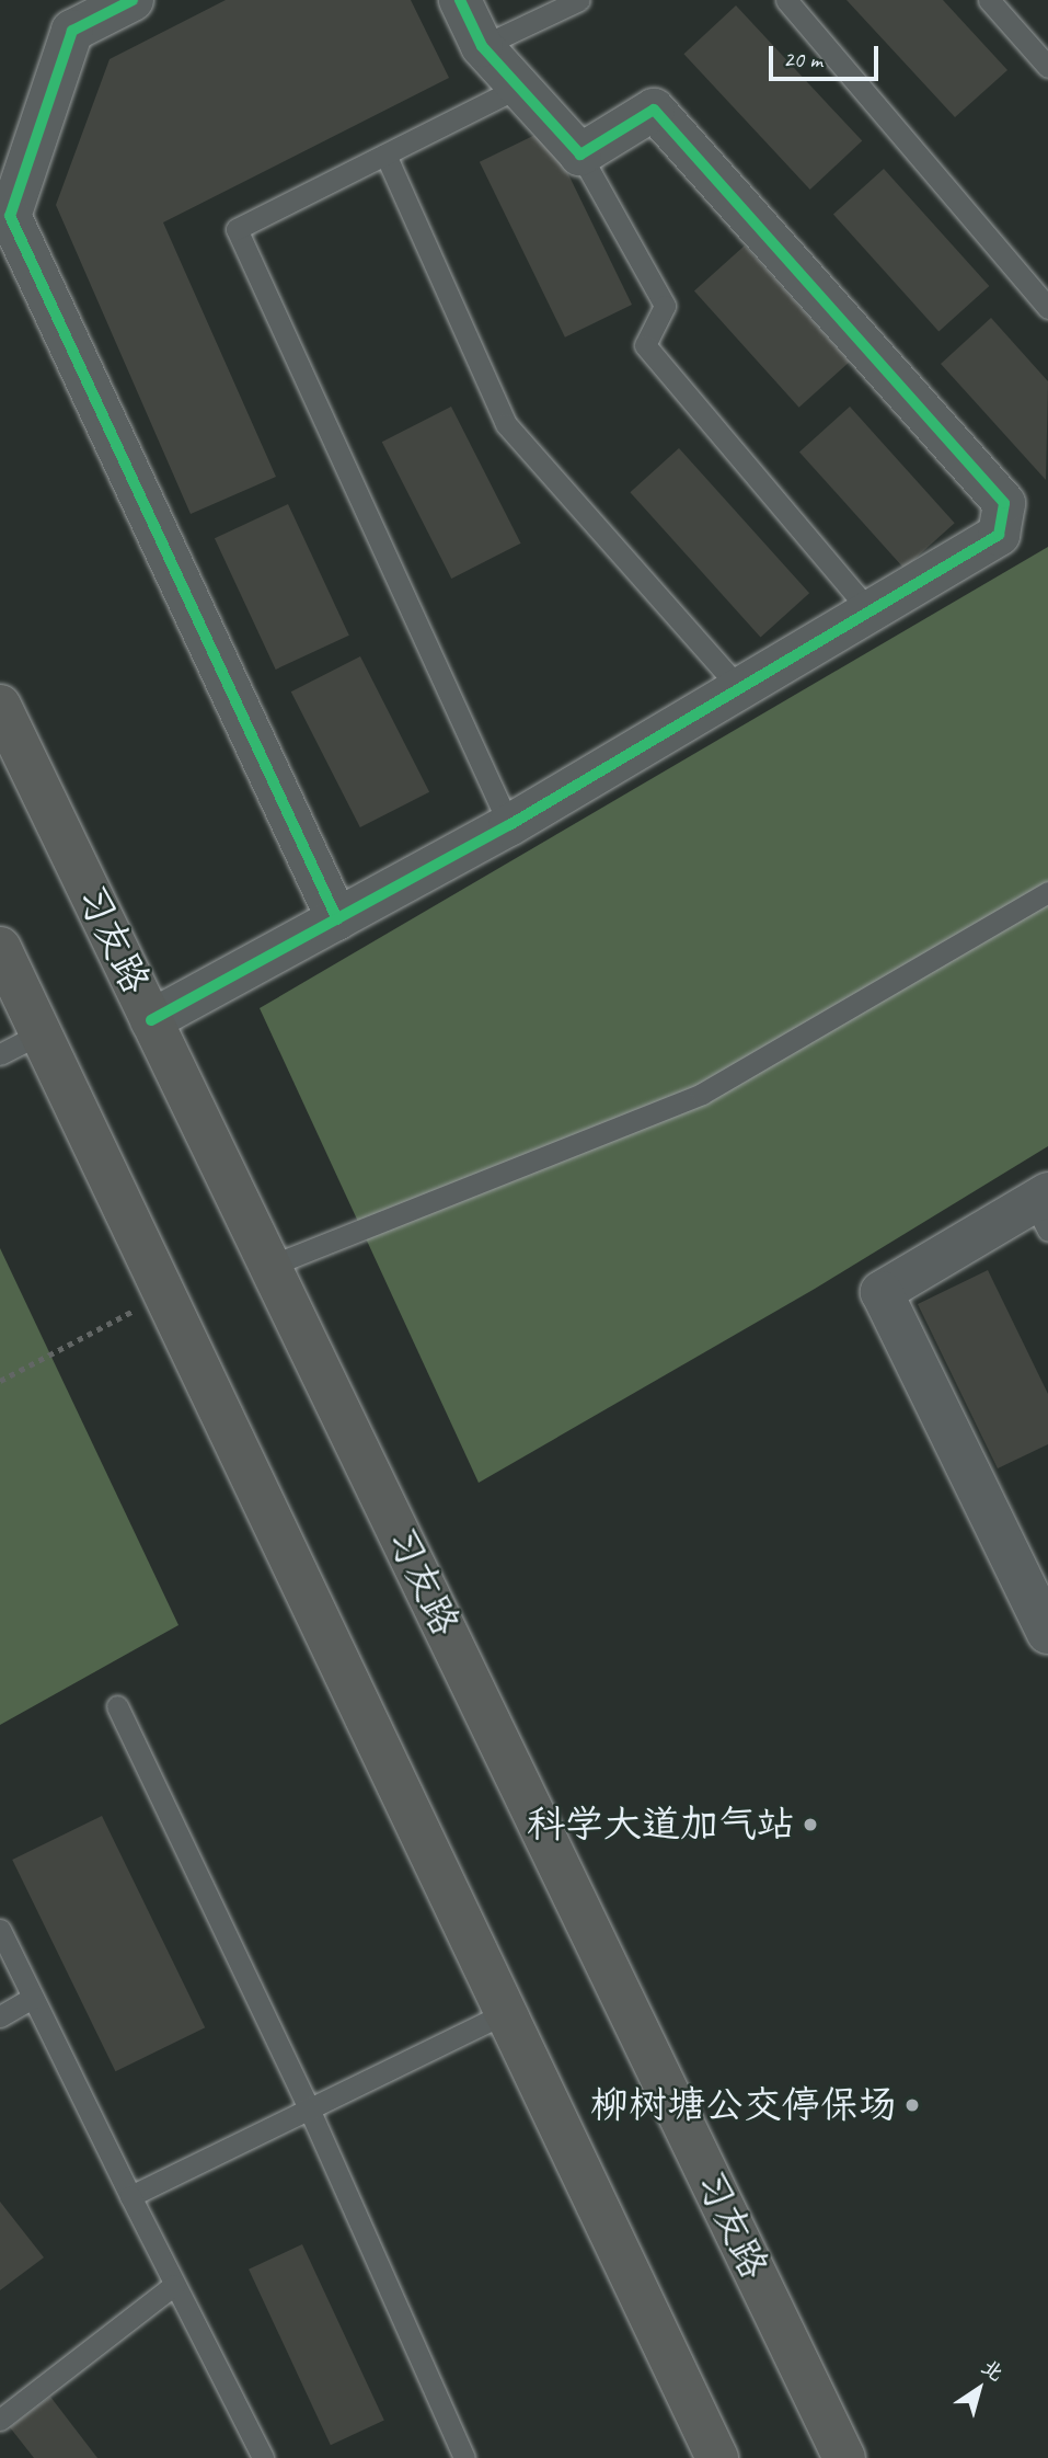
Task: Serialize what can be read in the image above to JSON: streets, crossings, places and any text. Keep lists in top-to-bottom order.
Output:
{
  "streets": {
    "main road": ["习友路"]
  },
  "places": ["科学大道加气站", "柳树塘公交停保场"],
  "scale_bar": "20 m",
  "north": "top right"
}
